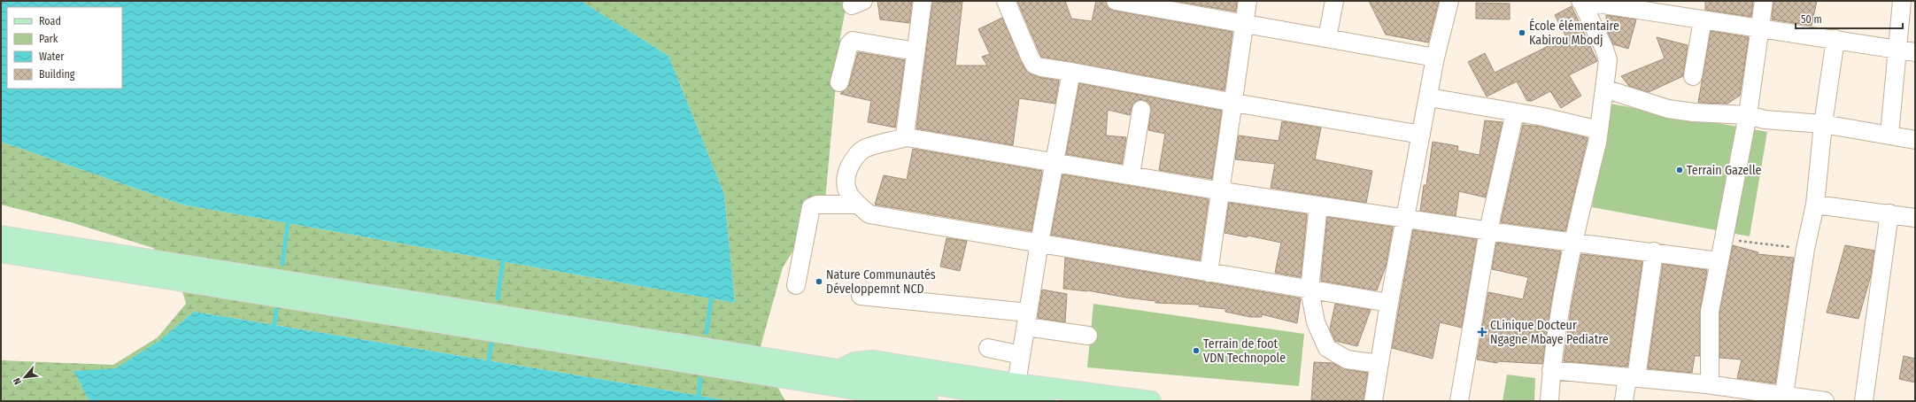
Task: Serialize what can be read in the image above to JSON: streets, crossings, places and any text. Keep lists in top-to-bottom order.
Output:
{
  "places": {
    "other": [
      "École élémentaire Kabirou Mbodj",
      "Terrain Gazelle",
      "Nature Communautés Développemnt NCD",
      "Terrain de foot VDN Technopole"
    ],
    "health": ["CLinique Docteur Ngagne Mbaye Pediatre"]
  },
  "legend": [
    "Road",
    "Park",
    "Water",
    "Building"
  ],
  "scale_bar": "50 m",
  "north": "bottom left"
}
